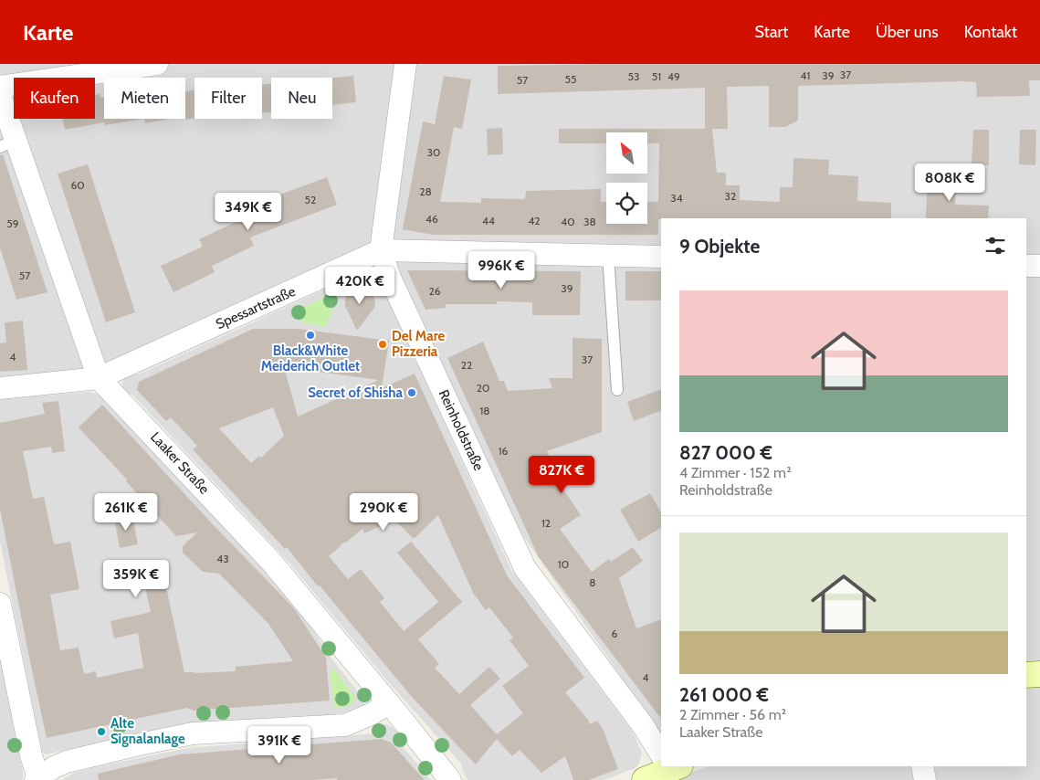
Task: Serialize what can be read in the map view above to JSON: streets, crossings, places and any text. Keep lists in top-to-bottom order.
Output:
{
  "streets": {
    "street": ["Spessartstraße", "Reinholdstraße", "Laaker Straße"]
  },
  "crossings": [
    ["Spessartstraße", "Reinholdstraße"],
    ["Spessartstraße", "Laaker Straße"]
  ],
  "places": [
    "Black&White Meiderich Outlet",
    "Del Mare Pizzeria",
    "Secret of Shisha",
    "Alte Signalanlage"
  ],
  "house_numbers": [
    "37",
    "41",
    "39",
    "53",
    "51",
    "49",
    "55",
    "57",
    "30",
    "60",
    "28",
    "32",
    "34",
    "52",
    "46",
    "44",
    "42",
    "40",
    "38",
    "59",
    "57",
    "39",
    "26",
    "4",
    "37",
    "22",
    "20",
    "18",
    "16",
    "12",
    "43",
    "10",
    "8",
    "6",
    "4"
  ],
  "north": "top left",
  "page": {
    "header": "Karte",
    "nav": [
      "Start",
      "Karte",
      "Über uns",
      "Kontakt"
    ],
    "chip": [
      "Kaufen",
      "Mieten",
      "Filter",
      "Neu"
    ],
    "price": [
      "808K €",
      "349K €",
      "996K €",
      "420K €",
      "827K €",
      "261K €",
      "290K €",
      "359K €",
      "391K €"
    ],
    "heading": "9 Objekte",
    "list": [
      {
        "name": "827 000 €",
        "note": "4 Zimmer · 152 m² · Reinholdstraße"
      },
      {
        "name": "261 000 €",
        "note": "2 Zimmer · 56 m² · Laaker Straße"
      }
    ]
  }
}
